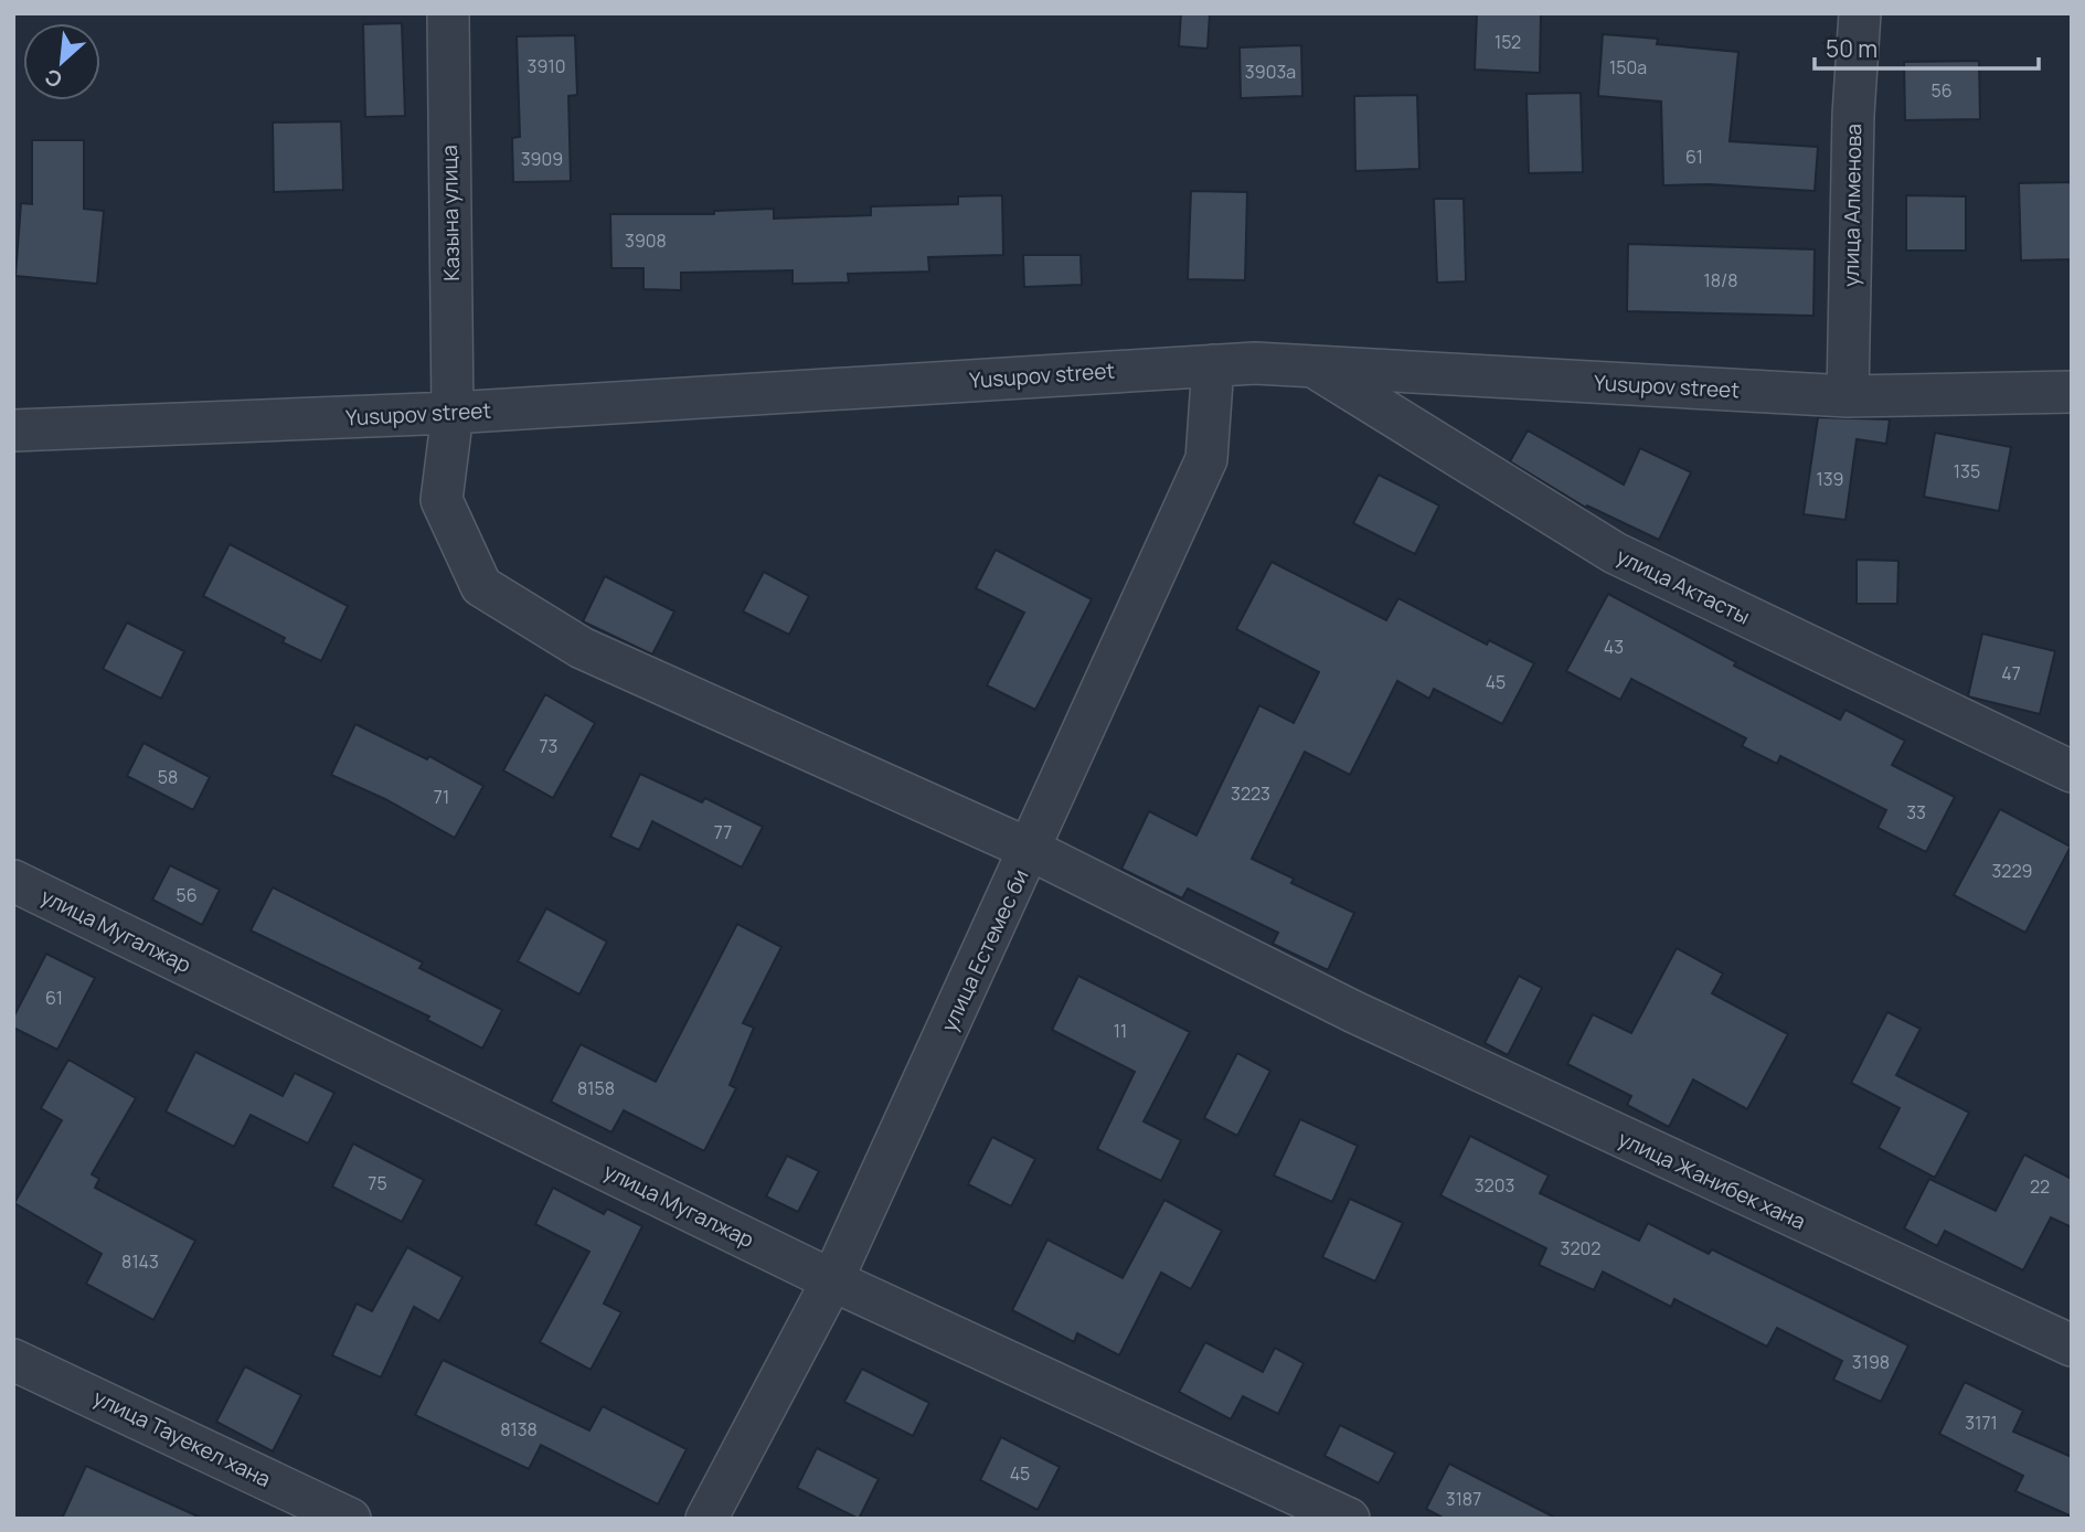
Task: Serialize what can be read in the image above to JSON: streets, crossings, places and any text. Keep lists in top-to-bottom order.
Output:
{
  "streets": {
    "street": [
      "улица Алменова",
      "Казына улица",
      "Yusupov street",
      "улица Актасты",
      "улица Мугалжар",
      "улица Естемес би",
      "улица Жанибек хана",
      "улица Тауекел хана"
    ]
  },
  "crossings": [
    ["улица Алменова", "Yusupov street"],
    ["Казына улица", "Yusupov street"],
    ["Казына улица", "улица Естемес би"],
    ["Казына улица", "улица Жанибек хана"],
    ["Yusupov street", "улица Актасты"],
    ["Yusupov street", "улица Естемес би"],
    ["улица Мугалжар", "улица Естемес би"],
    ["улица Естемес би", "улица Жанибек хана"]
  ],
  "house_numbers": [
    "152",
    "3910",
    "150а",
    "3903а",
    "56",
    "61",
    "3909",
    "3908",
    "18/8",
    "135",
    "139",
    "43",
    "47",
    "45",
    "73",
    "58",
    "3223",
    "71",
    "33",
    "77",
    "3229",
    "56",
    "61",
    "11",
    "8158",
    "75",
    "3203",
    "22",
    "3202",
    "8143",
    "3198",
    "3171",
    "8138",
    "45",
    "3187"
  ],
  "scale_bar": "50 m",
  "north": "bottom left"
}
